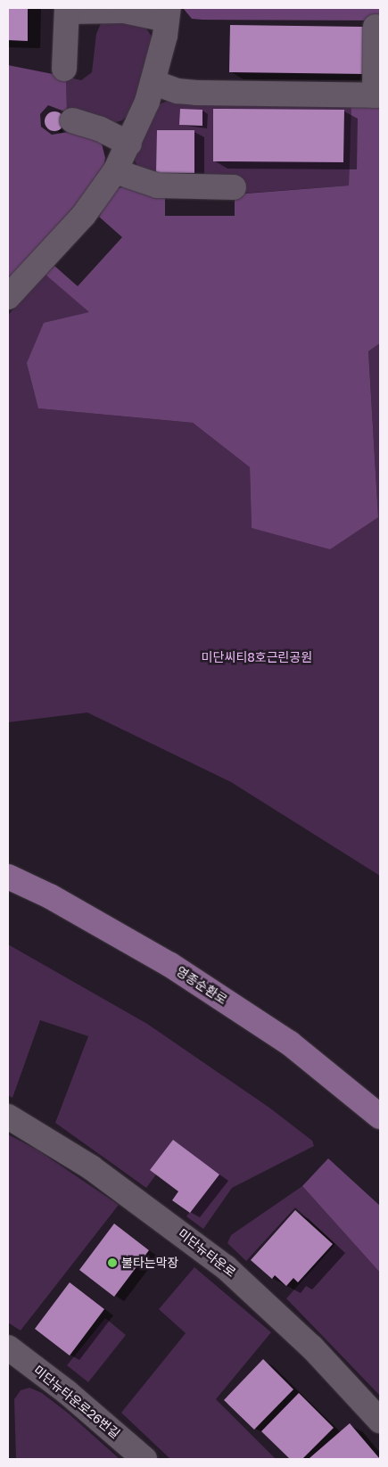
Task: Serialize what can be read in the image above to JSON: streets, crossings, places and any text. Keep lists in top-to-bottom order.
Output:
{
  "streets": {
    "main road": ["영종순환로"],
    "street": ["미단뉴타운로", "미단뉴타운로26번길"]
  },
  "parks": ["미단씨티8호근린공원"],
  "places": ["불타는막장"]
}
